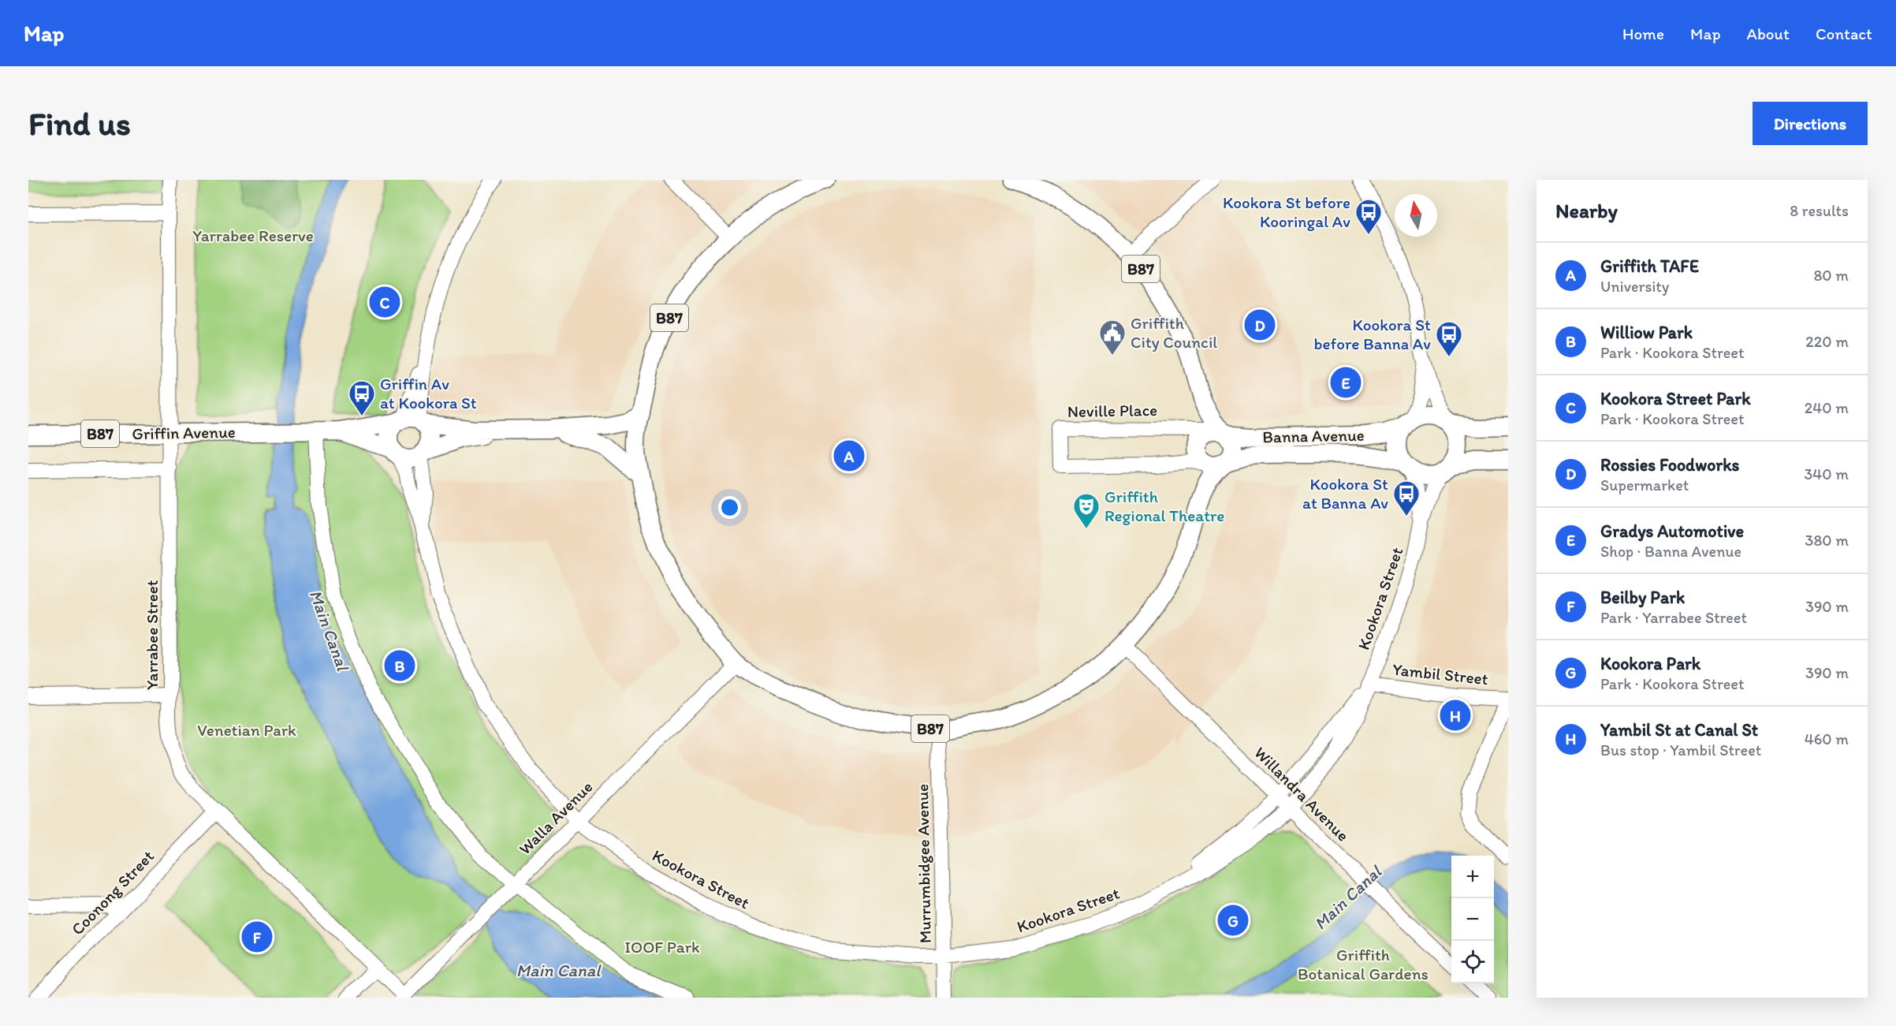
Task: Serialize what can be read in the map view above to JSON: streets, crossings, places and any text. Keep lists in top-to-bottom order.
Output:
{
  "streets": {
    "main road": ["B87", "Griffin Avenue", "Banna Avenue"],
    "street": [
      "Neville Place",
      "Kookora Street",
      "Yarrabee Street",
      "Yambil Street",
      "Willandra Avenue",
      "Walla Avenue",
      "Murrumbidgee Avenue",
      "Coonong Street"
    ]
  },
  "crossings": [
    ["B87", "Neville Place"],
    ["B87", "Griffin Avenue"],
    ["B87", "Banna Avenue"],
    ["B87", "Kookora Street"],
    ["B87", "Willandra Avenue"],
    ["B87", "Walla Avenue"],
    ["B87", "Murrumbidgee Avenue"],
    ["Neville Place", "Banna Avenue"],
    ["Griffin Avenue", "Kookora Street"],
    ["Griffin Avenue", "Yarrabee Street"],
    ["Banna Avenue", "Kookora Street"],
    ["Kookora Street", "Yambil Street"],
    ["Kookora Street", "Willandra Avenue"],
    ["Kookora Street", "Walla Avenue"],
    ["Kookora Street", "Murrumbidgee Avenue"],
    ["Yarrabee Street", "Walla Avenue"],
    ["Yarrabee Street", "Coonong Street"]
  ],
  "water": ["Main Canal"],
  "parks": [
    "Yarrabee Reserve",
    "Venetian Park",
    "IOOF Park",
    "Griffith Botanical Gardens"
  ],
  "places": {
    "bus stop": [
      "Kookora St before Kooringal Av",
      "Kookora St before Banna Av",
      "Griffin Av at Kookora St",
      "Kookora St at Banna Av"
    ],
    "public building": ["Griffith City Council"],
    "theatre": ["Griffith Regional Theatre"]
  },
  "north": "top",
  "page": {
    "header": "Map",
    "nav": [
      "Home",
      "Map",
      "About",
      "Contact"
    ],
    "buttons": "Directions",
    "title": "Find us",
    "heading": ["Nearby", "8 results"],
    "list": [
      {
        "mark": "A",
        "name": "Griffith TAFE",
        "note": "University",
        "value": "80 m"
      },
      {
        "mark": "B",
        "name": "Williow Park",
        "note": "Park · Kookora Street",
        "value": "220 m"
      },
      {
        "mark": "C",
        "name": "Kookora Street Park",
        "note": "Park · Kookora Street",
        "value": "240 m"
      },
      {
        "mark": "D",
        "name": "Rossies Foodworks",
        "note": "Supermarket",
        "value": "340 m"
      },
      {
        "mark": "E",
        "name": "Gradys Automotive",
        "note": "Shop · Banna Avenue",
        "value": "380 m"
      },
      {
        "mark": "F",
        "name": "Beilby Park",
        "note": "Park · Yarrabee Street",
        "value": "390 m"
      },
      {
        "mark": "G",
        "name": "Kookora Park",
        "note": "Park · Kookora Street",
        "value": "390 m"
      },
      {
        "mark": "H",
        "name": "Yambil St at Canal St",
        "note": "Bus stop · Yambil Street",
        "value": "460 m"
      }
    ],
    "pins": [
      "C",
      "D",
      "E",
      "A",
      "B",
      "H",
      "G",
      "F"
    ],
    "map_buttons": ["+", "−"]
  }
}
